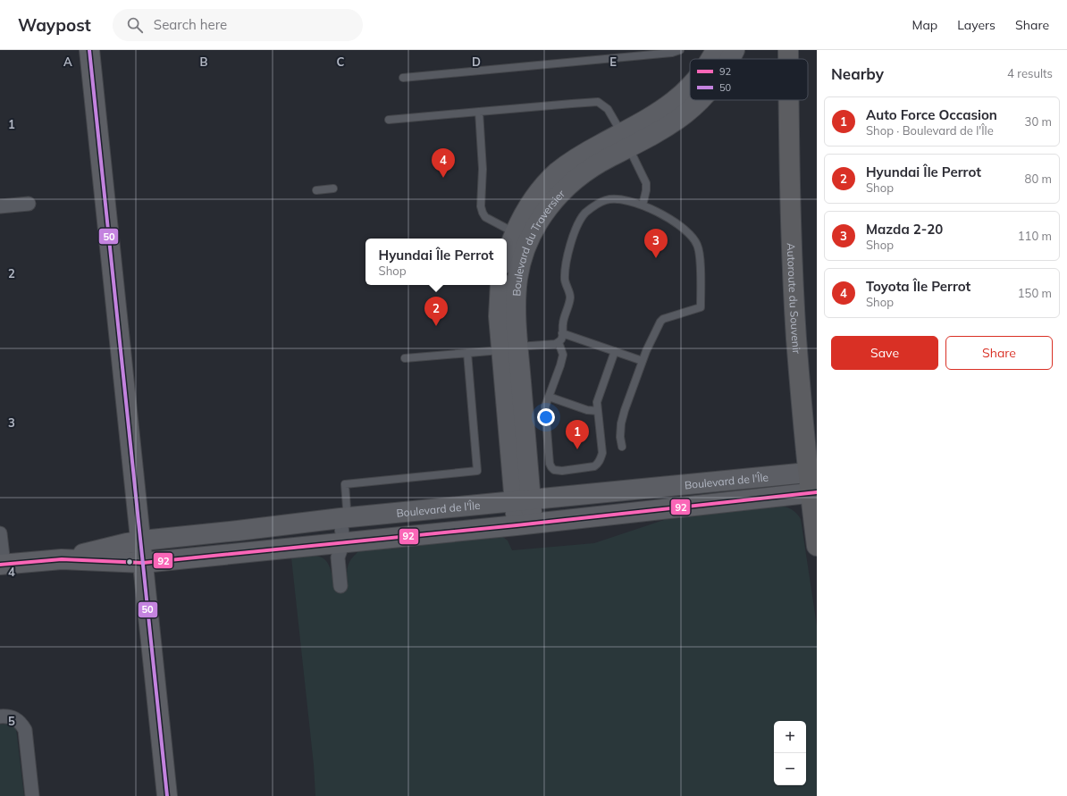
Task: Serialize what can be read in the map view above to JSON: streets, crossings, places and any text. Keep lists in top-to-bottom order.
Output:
{
  "streets": {
    "highway": ["Autoroute du Souvenir"],
    "street": ["Boulevard du Traversier", "Boulevard de l'Île"]
  },
  "crossings": [
    ["Boulevard du Traversier", "Boulevard de l'Île"],
    ["Autoroute du Souvenir", "Boulevard de l'Île"]
  ],
  "lines": ["transit line 50", "transit line 92"],
  "legend": ["92", "50"],
  "page": {
    "header": "Waypost",
    "search": "Search here",
    "nav": ["Map", "Layers", "Share"],
    "heading": ["Nearby", "4 results"],
    "list": [
      {
        "mark": "1",
        "name": "Auto Force Occasion",
        "note": "Shop · Boulevard de l'Île",
        "value": "30 m"
      },
      {
        "mark": "2",
        "name": "Hyundai Île Perrot",
        "note": "Shop",
        "value": "80 m"
      },
      {
        "mark": "3",
        "name": "Mazda 2-20",
        "note": "Shop",
        "value": "110 m"
      },
      {
        "mark": "4",
        "name": "Toyota Île Perrot",
        "note": "Shop",
        "value": "150 m"
      }
    ],
    "pins": [
      "4",
      "3",
      "2",
      "1"
    ],
    "popup": ["Hyundai Île Perrot", "Shop"],
    "buttons": ["Save", "Share"],
    "map_buttons": ["+", "−"]
  },
  "grid": {
    "columns": [
      "A",
      "B",
      "C",
      "D",
      "E"
    ],
    "rows": [
      "1",
      "2",
      "3",
      "4",
      "5"
    ]
  }
}
